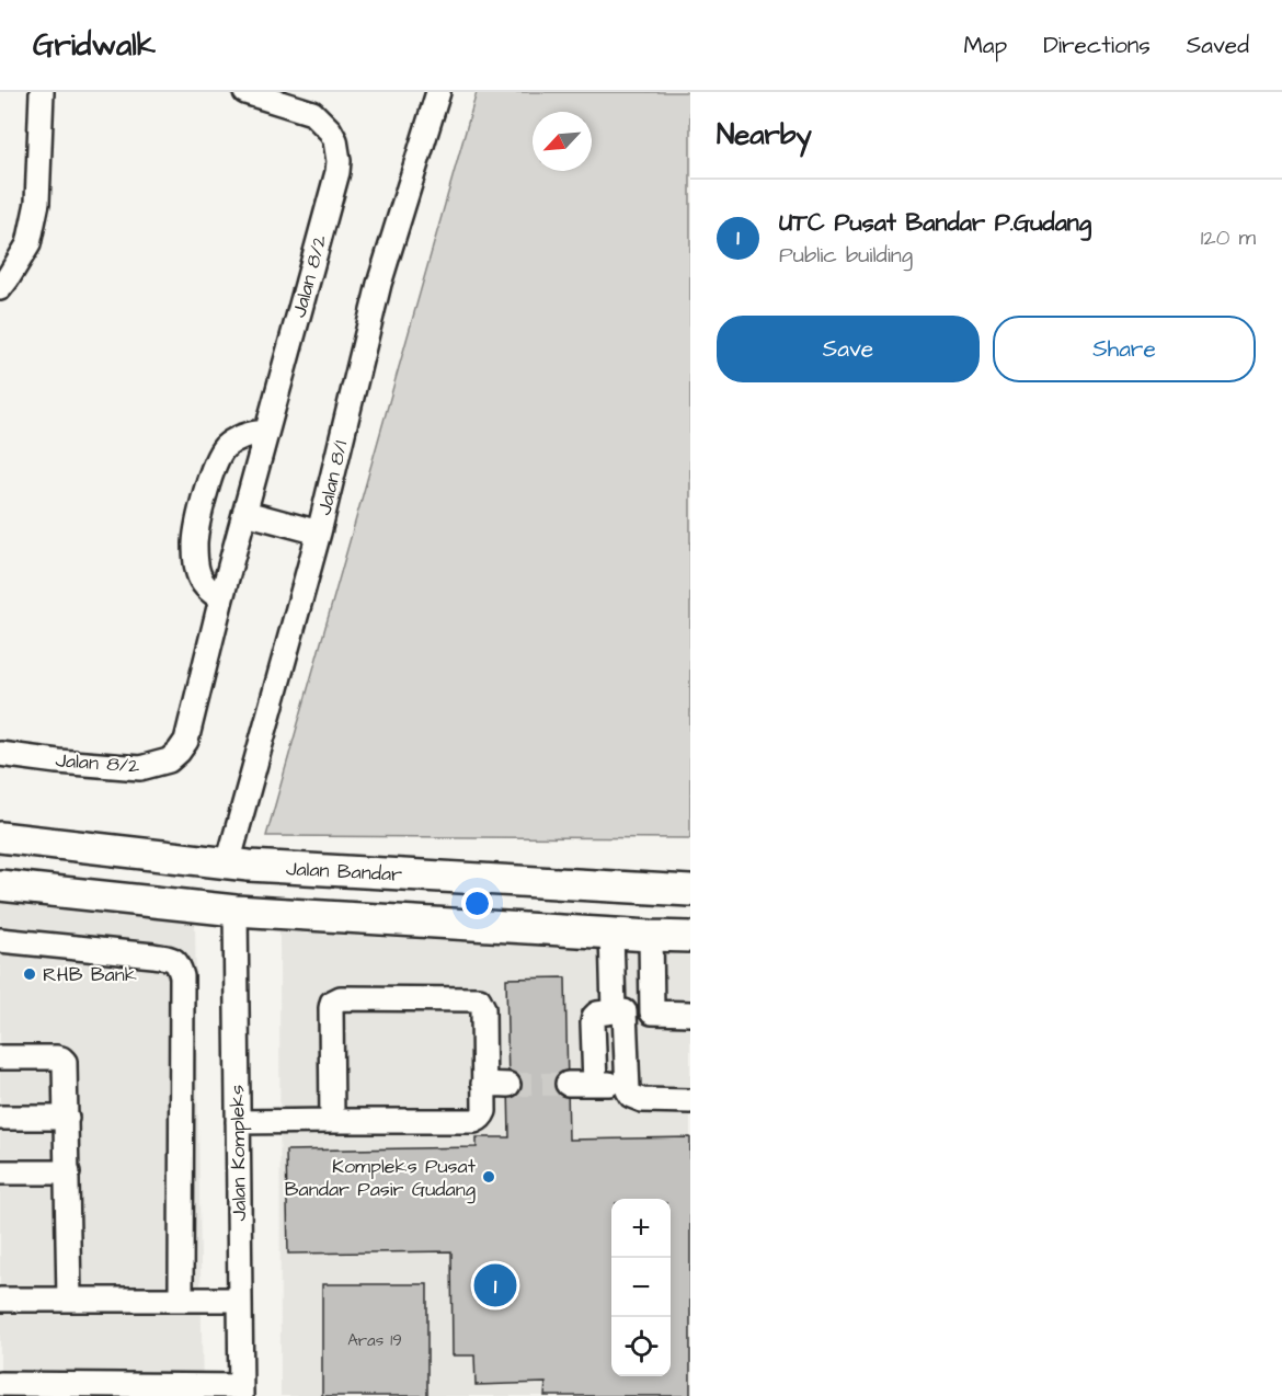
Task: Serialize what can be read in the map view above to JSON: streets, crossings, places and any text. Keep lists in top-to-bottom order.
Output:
{
  "streets": {
    "main road": ["Jalan Bandar"],
    "street": ["Jalan 8/2", "Jalan 8/1", "Jalan Kompleks"]
  },
  "crossings": [
    ["Jalan 8/1", "Jalan Bandar"]
  ],
  "places": ["RHB Bank", "Kompleks Pusat Bandar Pasir Gudang"],
  "house_numbers": ["Aras 19"],
  "north": "bottom left",
  "page": {
    "header": "Gridwalk",
    "nav": ["Map", "Directions", "Saved"],
    "heading": "Nearby",
    "list": [
      {
        "mark": "1",
        "name": "UTC Pusat Bandar P.Gudang",
        "note": "Public building",
        "value": "120 m"
      }
    ],
    "buttons": ["Save", "Share"],
    "map_buttons": ["+", "−"],
    "pins": "1"
  }
}
